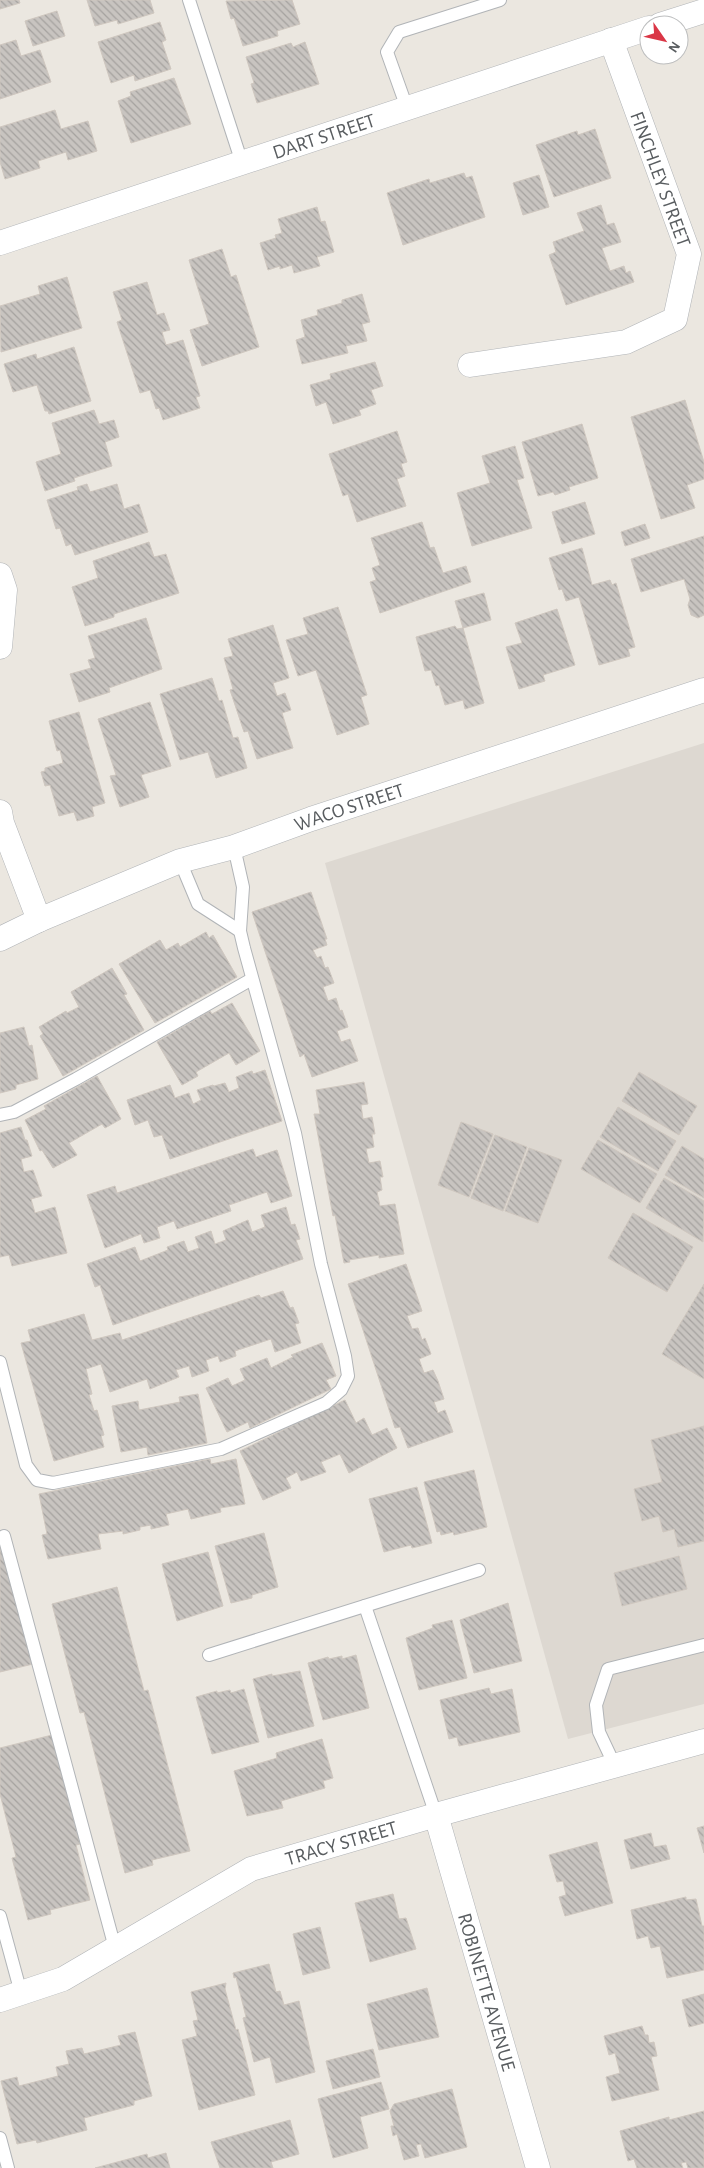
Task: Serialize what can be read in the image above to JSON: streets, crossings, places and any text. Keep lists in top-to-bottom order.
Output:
{
  "streets": {
    "street": [
      "DART STREET",
      "FINCHLEY STREET",
      "WACO STREET",
      "TRACY STREET",
      "ROBINETTE AVENUE"
    ]
  },
  "crossings": [
    ["DART STREET", "FINCHLEY STREET"],
    ["TRACY STREET", "ROBINETTE AVENUE"]
  ],
  "north": "bottom right"
}
